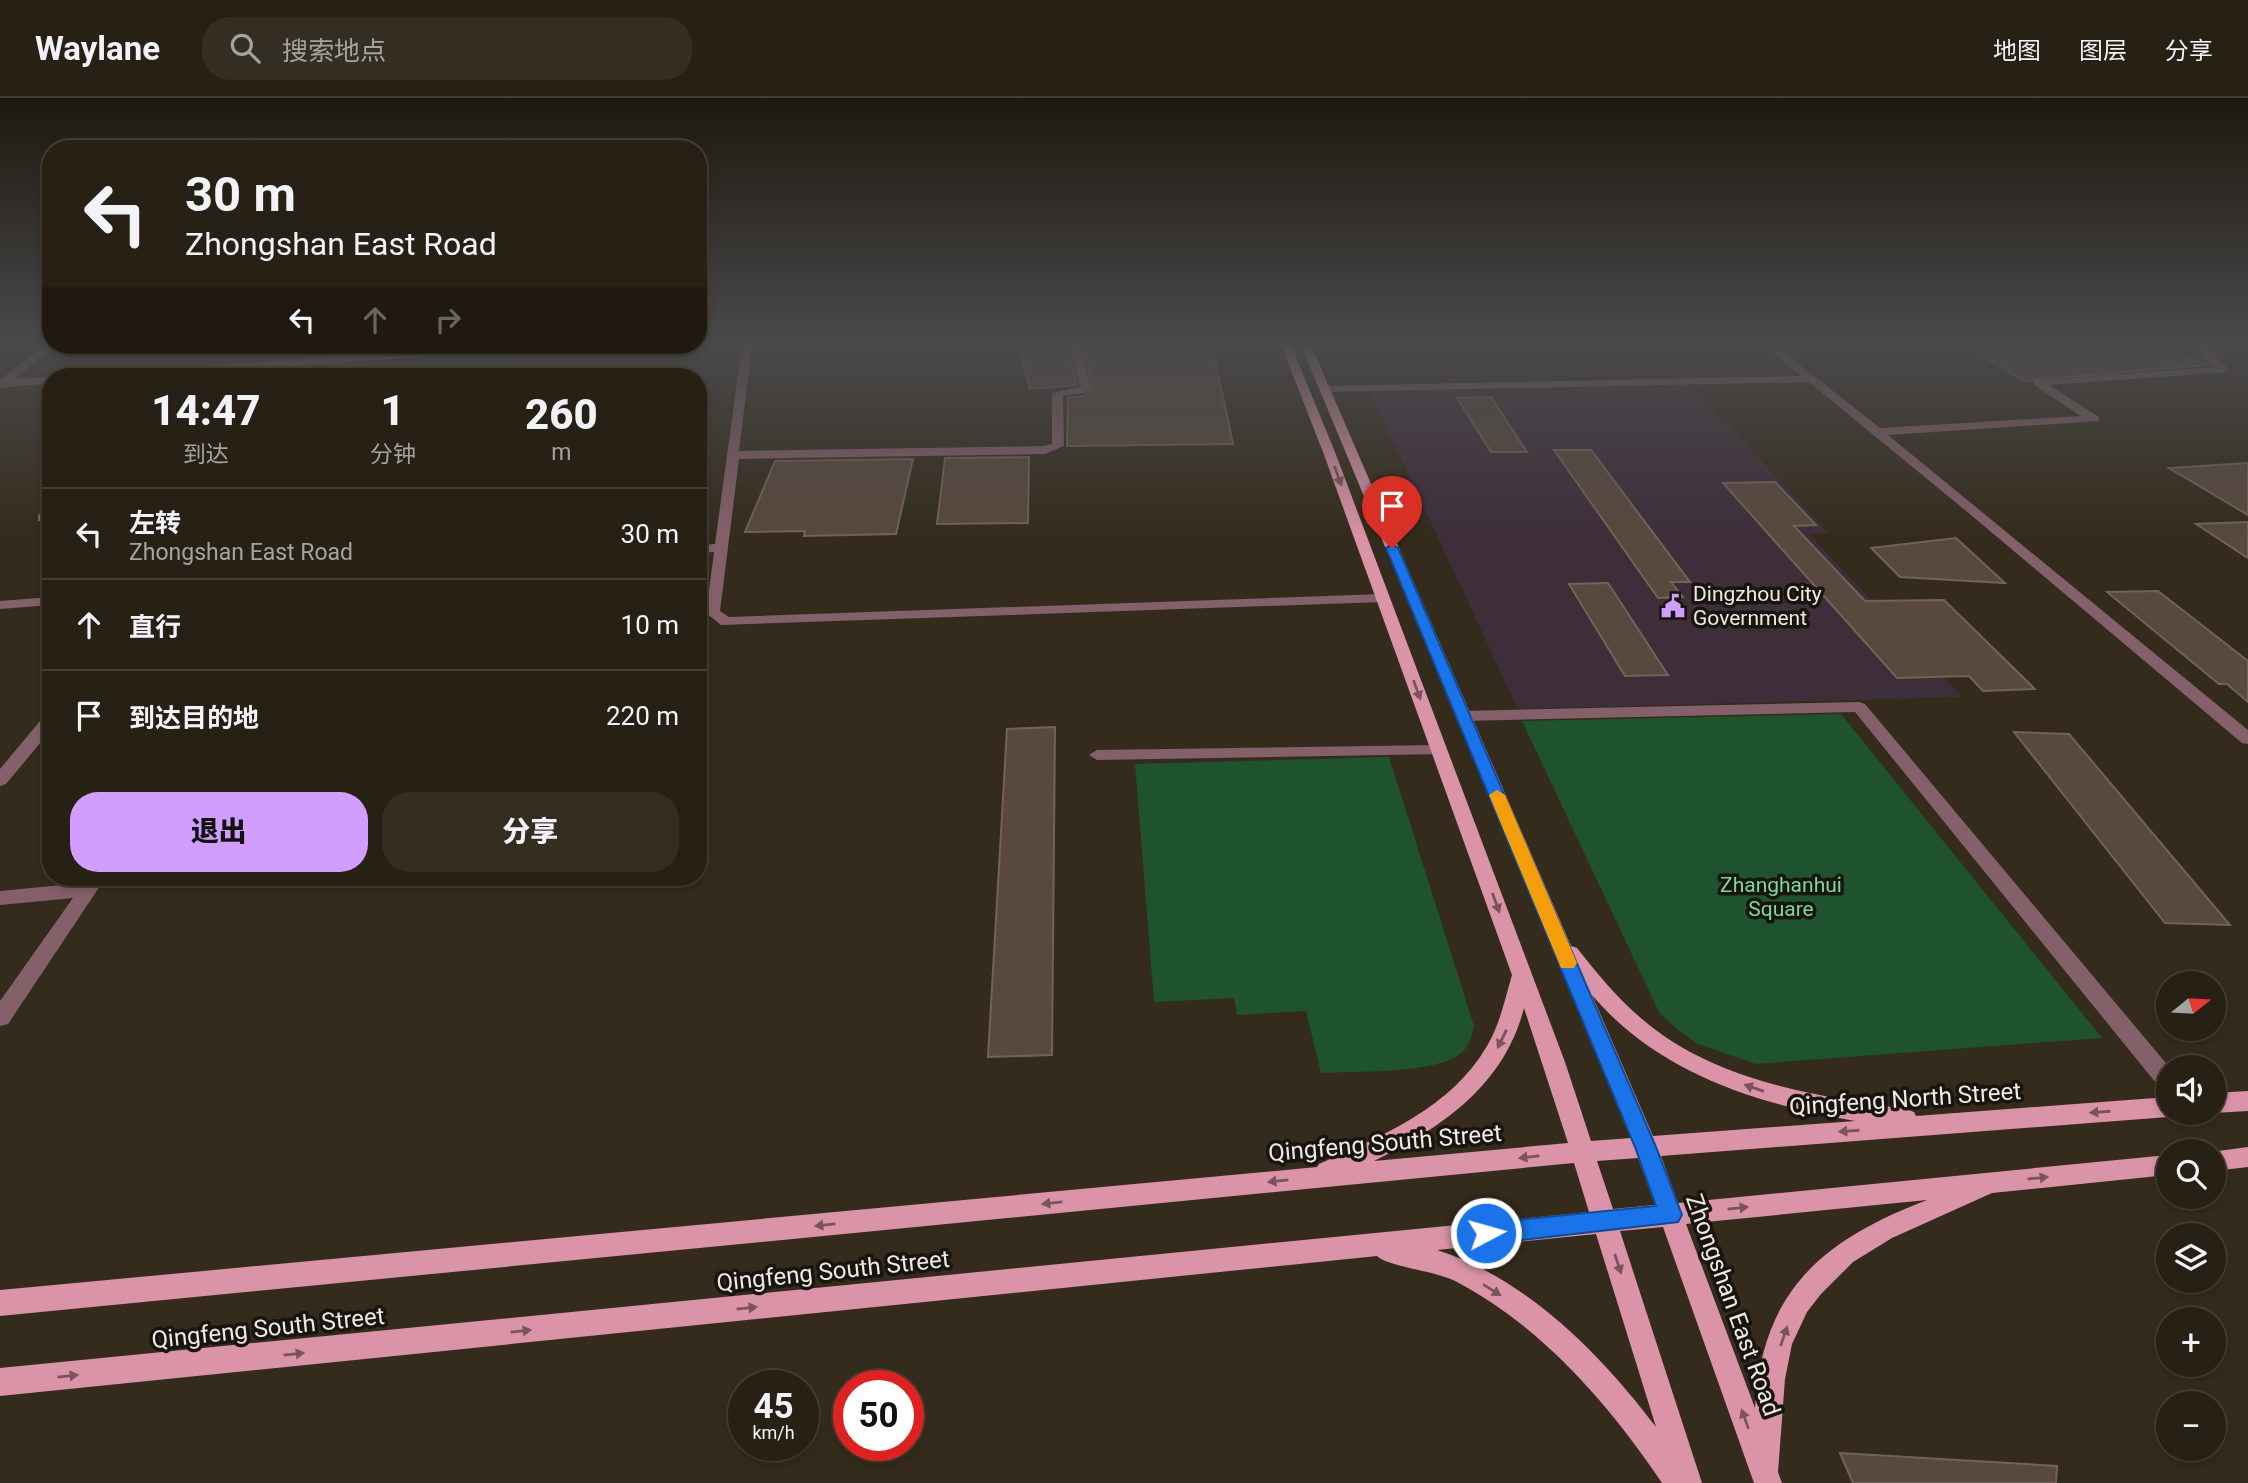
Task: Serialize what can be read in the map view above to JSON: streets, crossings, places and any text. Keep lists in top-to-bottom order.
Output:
{
  "streets": {
    "main road": ["Qingfeng North Street", "Qingfeng South Street", "Zhongshan East Road"]
  },
  "crossings": [
    ["Qingfeng North Street", "Qingfeng South Street"],
    ["Qingfeng North Street", "Zhongshan East Road"],
    ["Qingfeng South Street", "Zhongshan East Road"]
  ],
  "parks": ["Zhanghanhui Square"],
  "places": {
    "public building": ["Dingzhou City Government"]
  },
  "north": "right",
  "page": {
    "header": "Waylane",
    "search": "搜索地点",
    "nav": ["地图", "图层", "分享"],
    "turn": ["30 m", "Zhongshan East Road"],
    "eta": [
      "14:47",
      "到达",
      "1",
      "分钟",
      "260",
      "m"
    ],
    "list": [
      {
        "name": "左转",
        "note": "Zhongshan East Road",
        "value": "30 m"
      },
      {
        "name": "直行",
        "value": "10 m"
      },
      {
        "name": "到达目的地",
        "value": "220 m"
      }
    ],
    "buttons": ["退出", "分享"],
    "map_buttons": ["+", "−"],
    "speed": "45 km/h",
    "limit": "50"
  }
}
